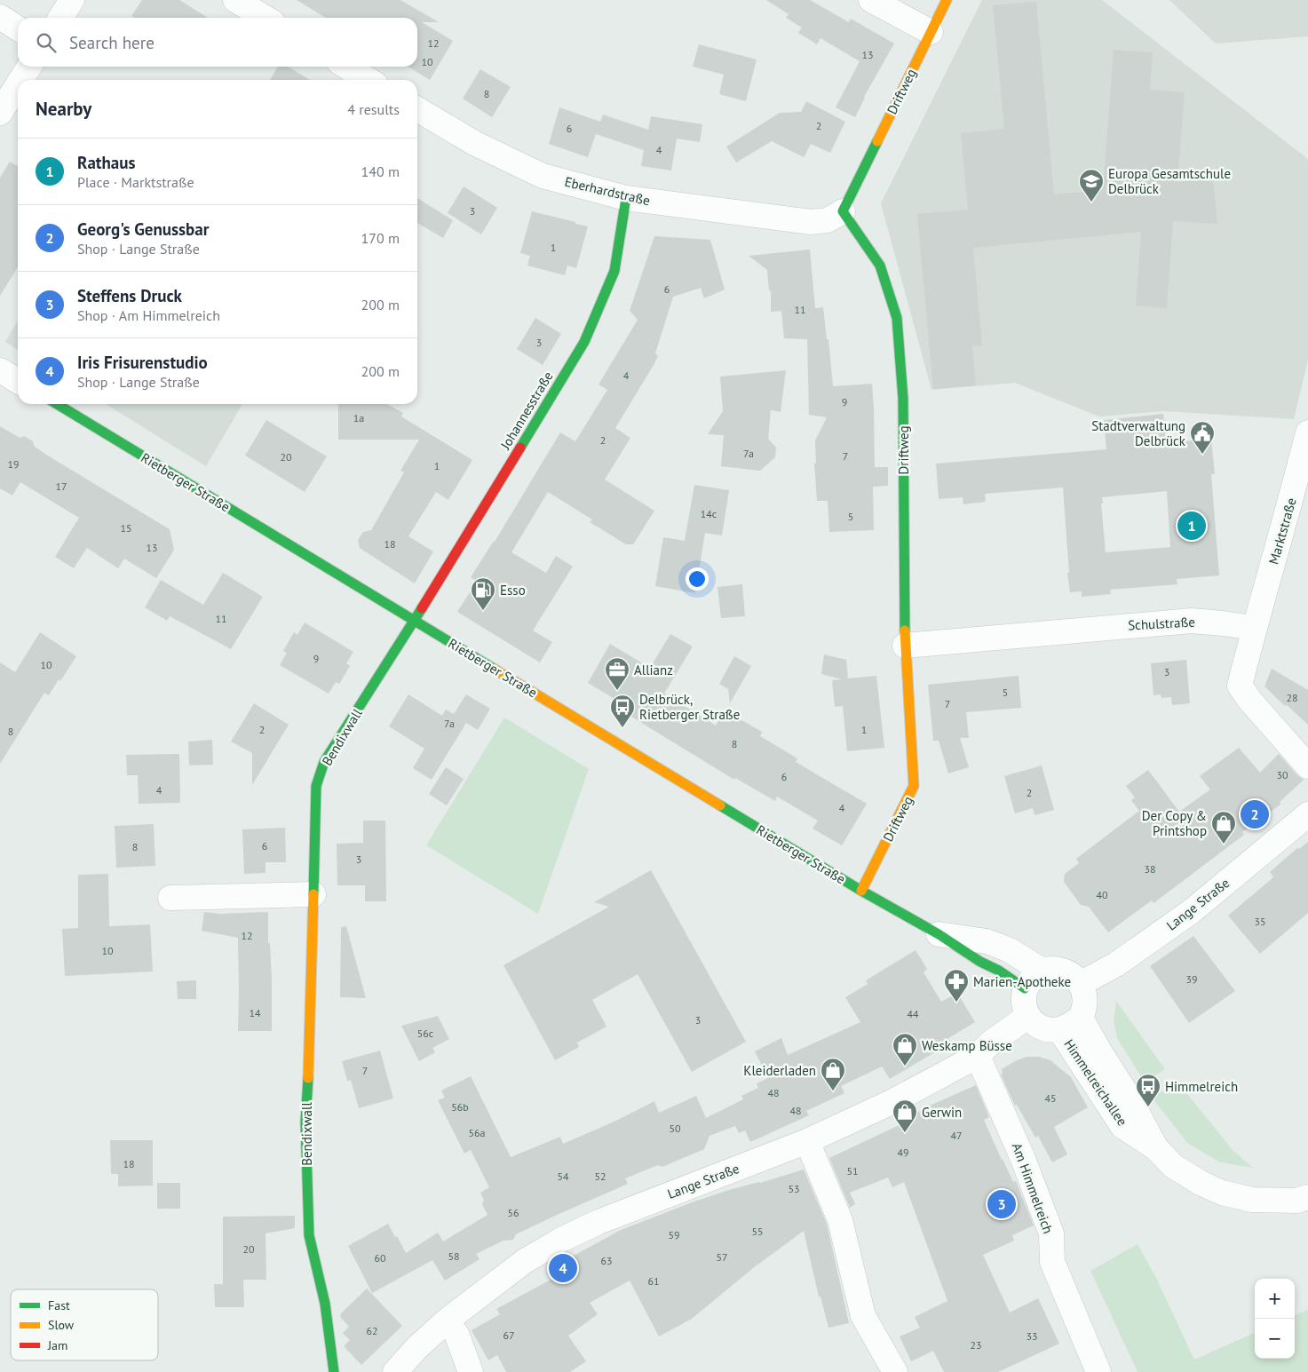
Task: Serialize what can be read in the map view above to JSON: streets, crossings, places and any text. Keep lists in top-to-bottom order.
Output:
{
  "streets": {
    "street": [
      "Driftweg",
      "Eberhardstraße",
      "Johannesstraße",
      "Rietberger Straße",
      "Marktstraße",
      "Schulstraße",
      "Bendixwall",
      "Lange Straße",
      "Himmelreichallee",
      "Am Himmelreich"
    ]
  },
  "crossings": [
    ["Driftweg", "Eberhardstraße"],
    ["Driftweg", "Rietberger Straße"],
    ["Driftweg", "Schulstraße"],
    ["Eberhardstraße", "Johannesstraße"],
    ["Johannesstraße", "Rietberger Straße"],
    ["Johannesstraße", "Bendixwall"],
    ["Rietberger Straße", "Bendixwall"],
    ["Rietberger Straße", "Lange Straße"],
    ["Rietberger Straße", "Himmelreichallee"],
    ["Marktstraße", "Schulstraße"],
    ["Lange Straße", "Himmelreichallee"],
    ["Lange Straße", "Am Himmelreich"]
  ],
  "places": {
    "school or university": ["Europa Gesamtschule Delbrück"],
    "public building": ["Stadtverwaltung Delbrück"],
    "fuel station": ["Esso"],
    "office": ["Allianz"],
    "bus stop": ["Delbrück, Rietberger Straße", "Himmelreich"],
    "shop": [
      "Der Copy & Printshop",
      "Weskamp Büsse",
      "Kleiderladen",
      "Gerwin"
    ],
    "pharmacy": ["Marien-Apotheke"]
  },
  "house_numbers": [
    "12",
    "13",
    "10",
    "8",
    "2",
    "6",
    "4",
    "3",
    "1",
    "6",
    "11",
    "3",
    "4",
    "9",
    "1a",
    "2",
    "7a",
    "7",
    "20",
    "19",
    "1",
    "17",
    "14c",
    "5",
    "15",
    "18",
    "13",
    "11",
    "9",
    "10",
    "3",
    "5",
    "28",
    "7",
    "7a",
    "2",
    "1",
    "8",
    "8",
    "30",
    "6",
    "4",
    "2",
    "4",
    "6",
    "8",
    "3",
    "38",
    "40",
    "35",
    "12",
    "10",
    "39",
    "14",
    "44",
    "3",
    "56c",
    "7",
    "48",
    "45",
    "56b",
    "48",
    "50",
    "56a",
    "47",
    "49",
    "18",
    "51",
    "54",
    "52",
    "53",
    "56",
    "55",
    "59",
    "20",
    "58",
    "57",
    "60",
    "63",
    "61",
    "62",
    "67",
    "33",
    "23"
  ],
  "legend": ["Fast", "Slow", "Jam"],
  "page": {
    "search": "Search here",
    "heading": ["Nearby", "4 results"],
    "list": [
      {
        "mark": "1",
        "name": "Rathaus",
        "note": "Place · Marktstraße",
        "value": "140 m"
      },
      {
        "mark": "2",
        "name": "Georg's Genussbar",
        "note": "Shop · Lange Straße",
        "value": "170 m"
      },
      {
        "mark": "3",
        "name": "Steffens Druck",
        "note": "Shop · Am Himmelreich",
        "value": "200 m"
      },
      {
        "mark": "4",
        "name": "Iris Frisurenstudio",
        "note": "Shop · Lange Straße",
        "value": "200 m"
      }
    ],
    "pins": [
      "1",
      "2",
      "3",
      "4"
    ],
    "map_buttons": ["+", "−"]
  }
}
